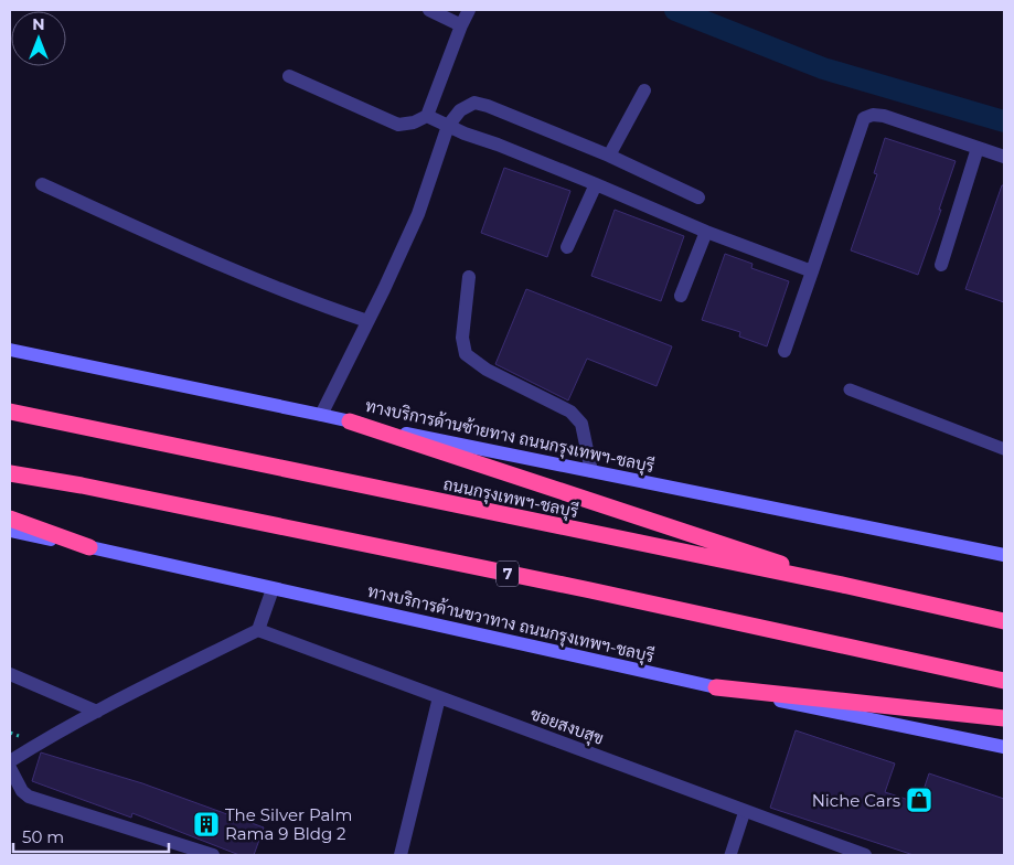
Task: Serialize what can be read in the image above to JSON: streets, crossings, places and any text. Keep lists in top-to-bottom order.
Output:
{
  "streets": {
    "highway": ["ถนนกรุงเทพฯ-ชลบุรี", "7"],
    "main road": ["ทางบริการด้านซ้ายทาง ถนนกรุงเทพฯ-ชลบุรี", "ทางบริการด้านขวาทาง ถนนกรุงเทพฯ-ชลบุรี"],
    "street": ["ซอยสงบสุข"]
  },
  "places": {
    "shop": ["Niche Cars"],
    "building": ["The Silver Palm Rama 9 Bldg 2"]
  },
  "scale_bar": "50 m",
  "north": "top"
}
